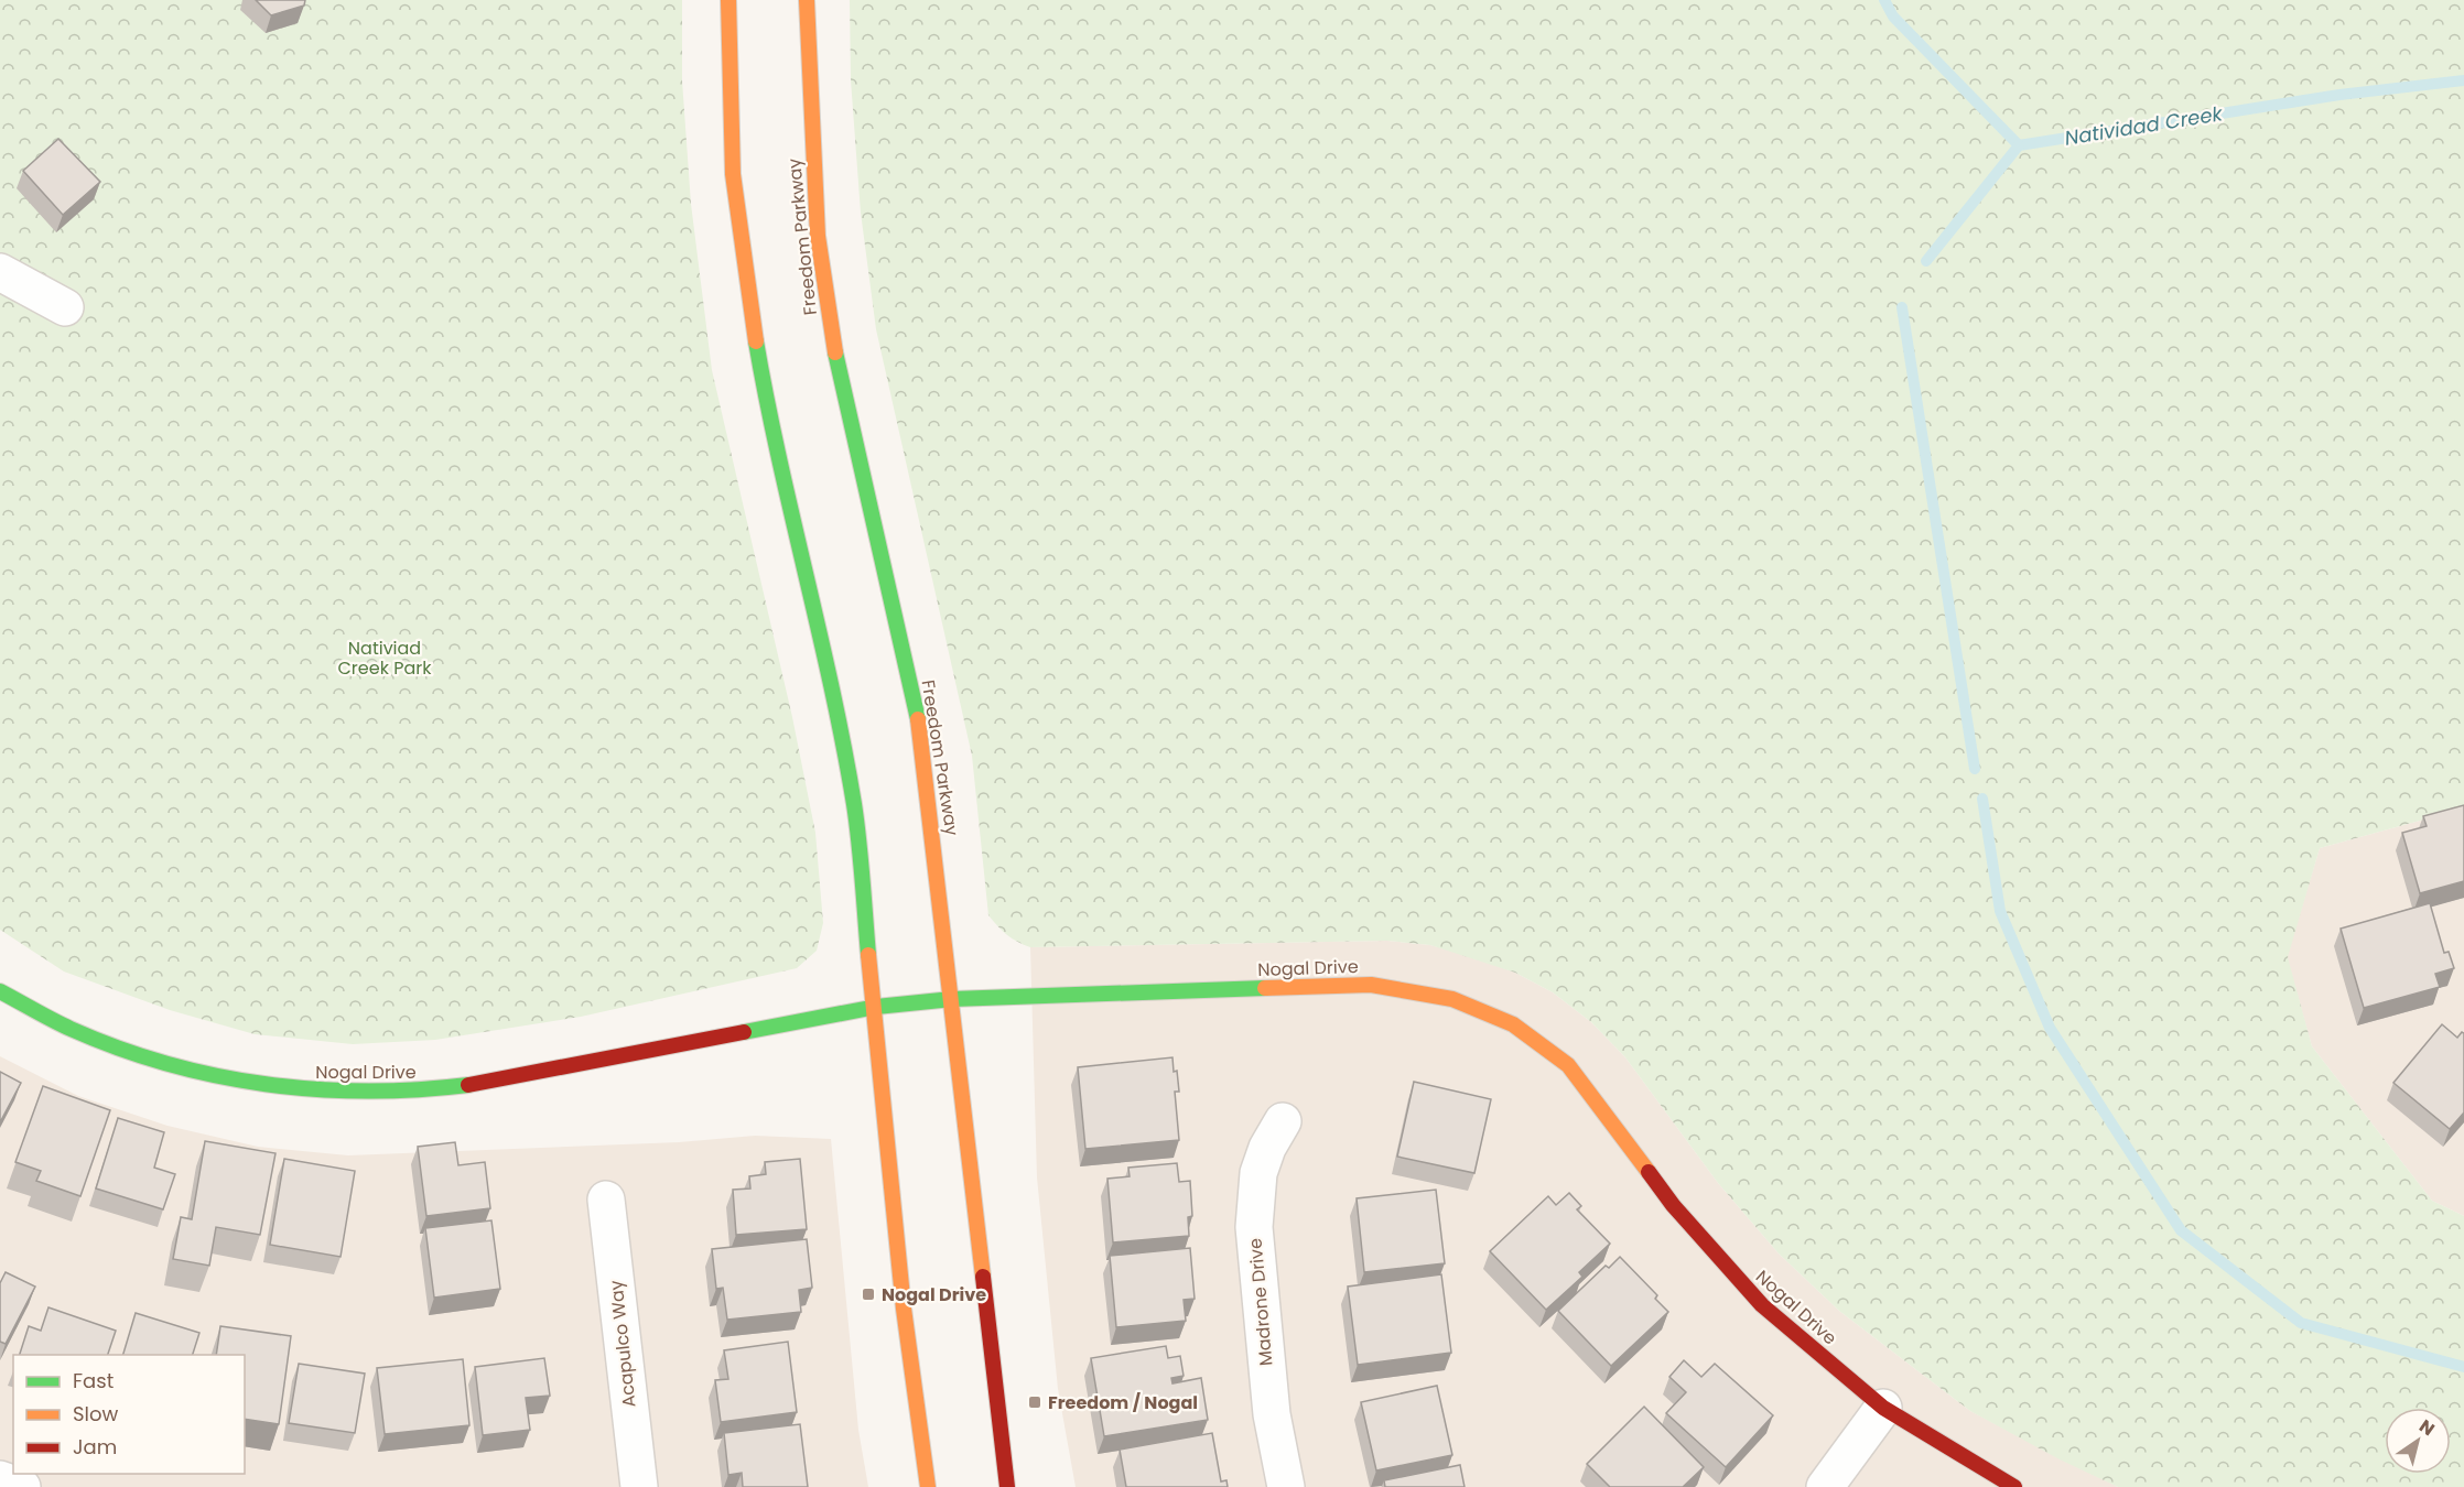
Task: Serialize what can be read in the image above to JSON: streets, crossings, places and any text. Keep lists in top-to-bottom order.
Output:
{
  "streets": {
    "main road": ["Freedom Parkway", "Nogal Drive"],
    "street": ["Madrone Drive", "Acapulco Way"]
  },
  "crossings": [
    ["Freedom Parkway", "Nogal Drive"]
  ],
  "water": ["Natividad Creek"],
  "parks": ["Nativiad Creek Park"],
  "places": {
    "transit": ["Nogal Drive", "Freedom / Nogal"]
  },
  "legend": ["Fast", "Slow", "Jam"],
  "north": "top right"
}
